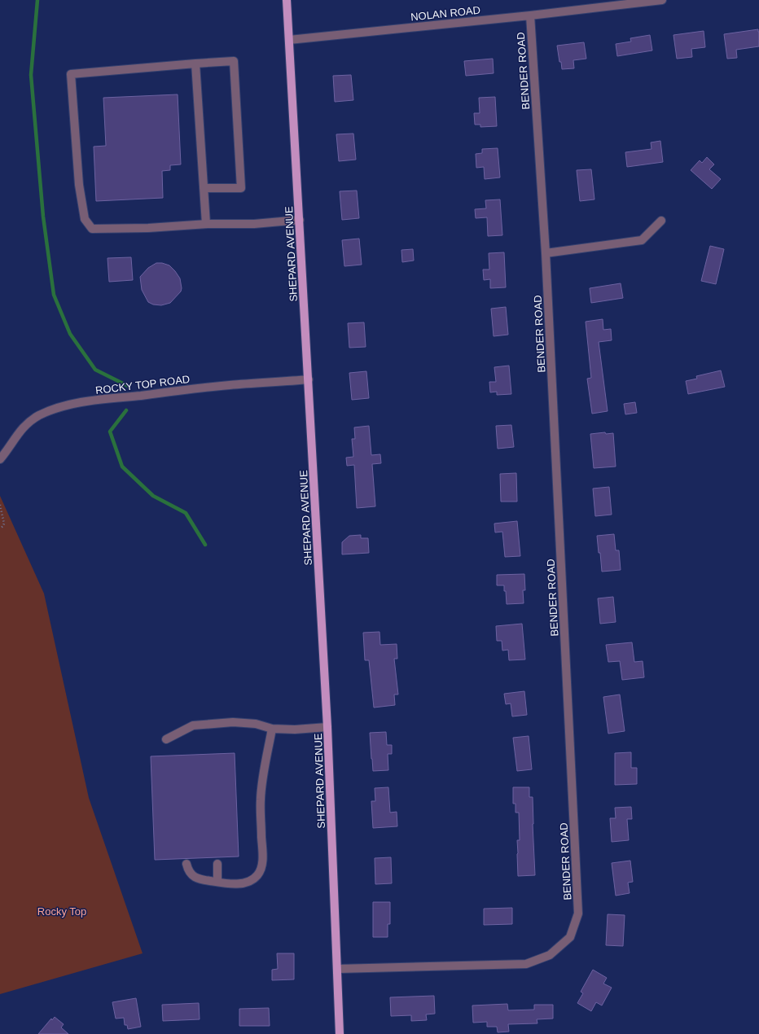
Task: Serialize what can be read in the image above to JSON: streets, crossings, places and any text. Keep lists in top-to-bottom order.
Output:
{
  "streets": {
    "main road": ["SHEPARD AVENUE"],
    "street": ["NOLAN ROAD", "BENDER ROAD", "ROCKY TOP ROAD"]
  },
  "crossings": [
    ["NOLAN ROAD", "BENDER ROAD"],
    ["NOLAN ROAD", "SHEPARD AVENUE"],
    ["BENDER ROAD", "SHEPARD AVENUE"],
    ["SHEPARD AVENUE", "ROCKY TOP ROAD"]
  ],
  "parks": ["Rocky Top"]
}
